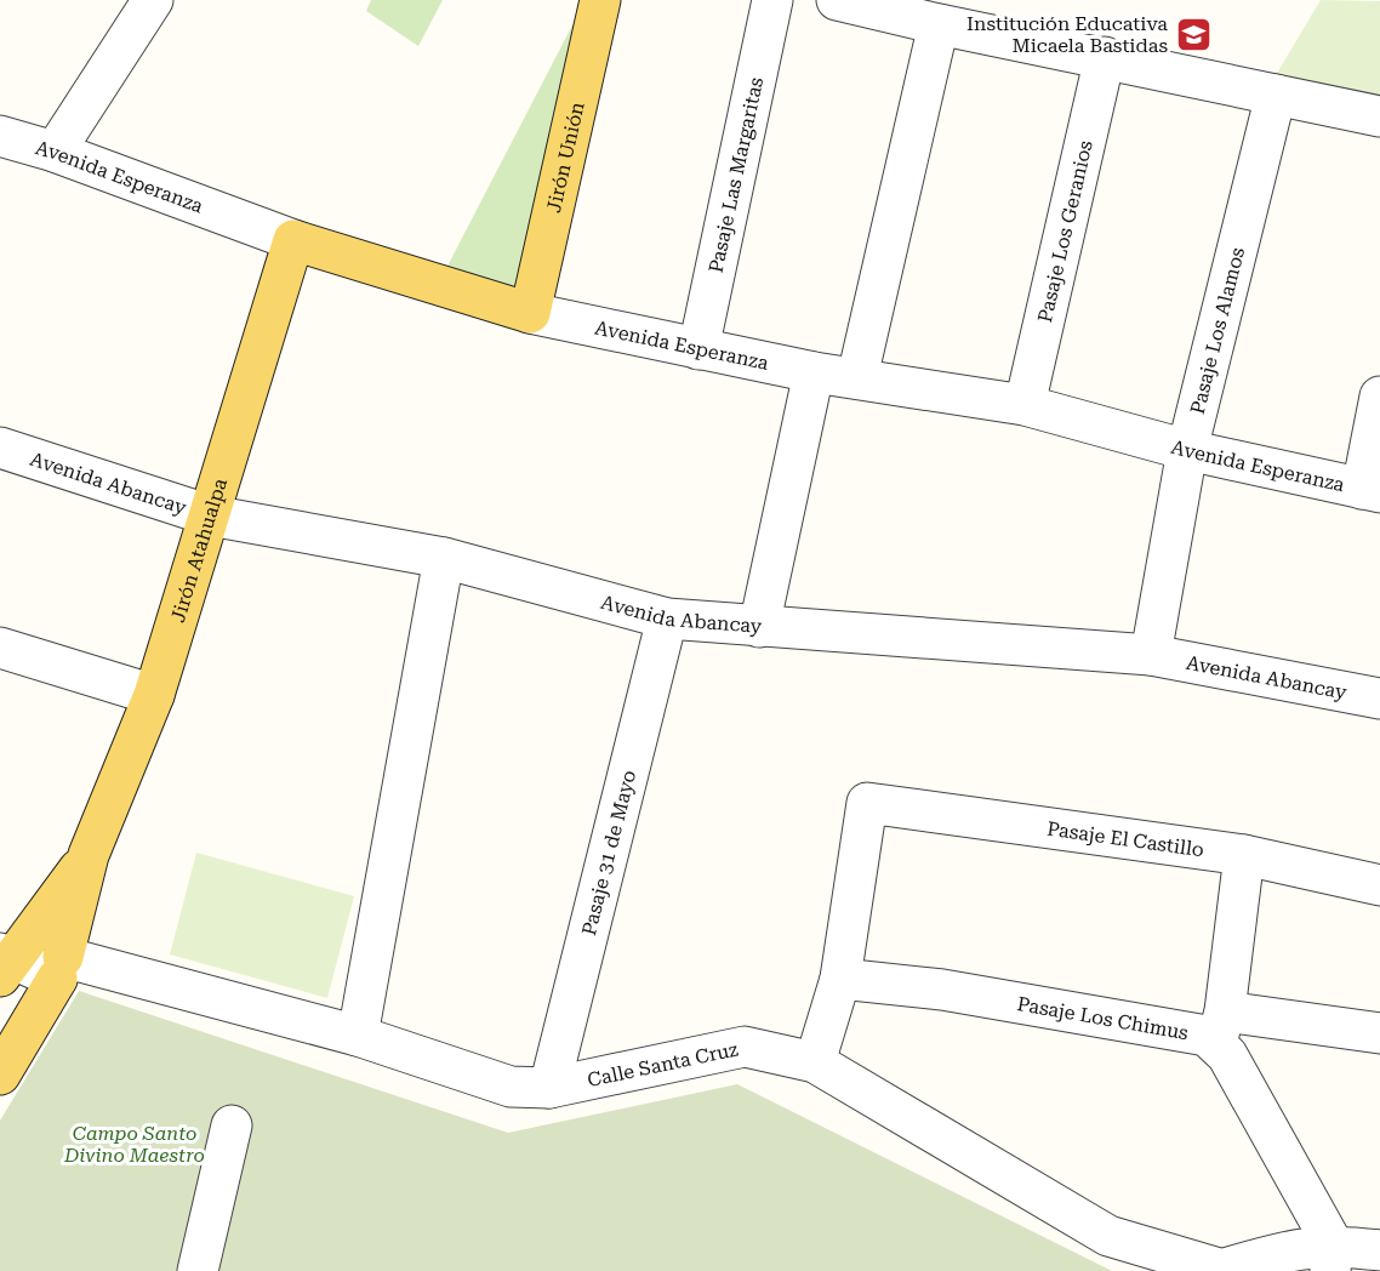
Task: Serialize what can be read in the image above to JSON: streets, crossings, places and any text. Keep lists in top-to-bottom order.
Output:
{
  "streets": {
    "main road": ["Jirón Unión", "Avenida Esperanza", "Jirón Atahualpa"],
    "street": [
      "Pasaje Las Margaritas",
      "Pasaje Los Geranios",
      "Pasaje Los Alamos",
      "Avenida Abancay",
      "Pasaje El Castillo",
      "Pasaje 31 de Mayo",
      "Pasaje Los Chimus",
      "Calle Santa Cruz"
    ]
  },
  "crossings": [
    ["Jirón Unión", "Avenida Esperanza"],
    ["Pasaje Las Margaritas", "Avenida Esperanza"],
    ["Avenida Esperanza", "Pasaje Los Geranios"],
    ["Avenida Esperanza", "Pasaje Los Alamos"],
    ["Avenida Esperanza", "Jirón Atahualpa"],
    ["Pasaje Los Alamos", "Avenida Abancay"],
    ["Avenida Abancay", "Jirón Atahualpa"],
    ["Avenida Abancay", "Pasaje 31 de Mayo"],
    ["Jirón Atahualpa", "Calle Santa Cruz"],
    ["Pasaje El Castillo", "Pasaje Los Chimus"],
    ["Pasaje 31 de Mayo", "Calle Santa Cruz"]
  ],
  "parks": ["Campo Santo Divino Maestro"],
  "places": {
    "school or university": ["Institución Educativa Micaela Bastidas"]
  }
}
